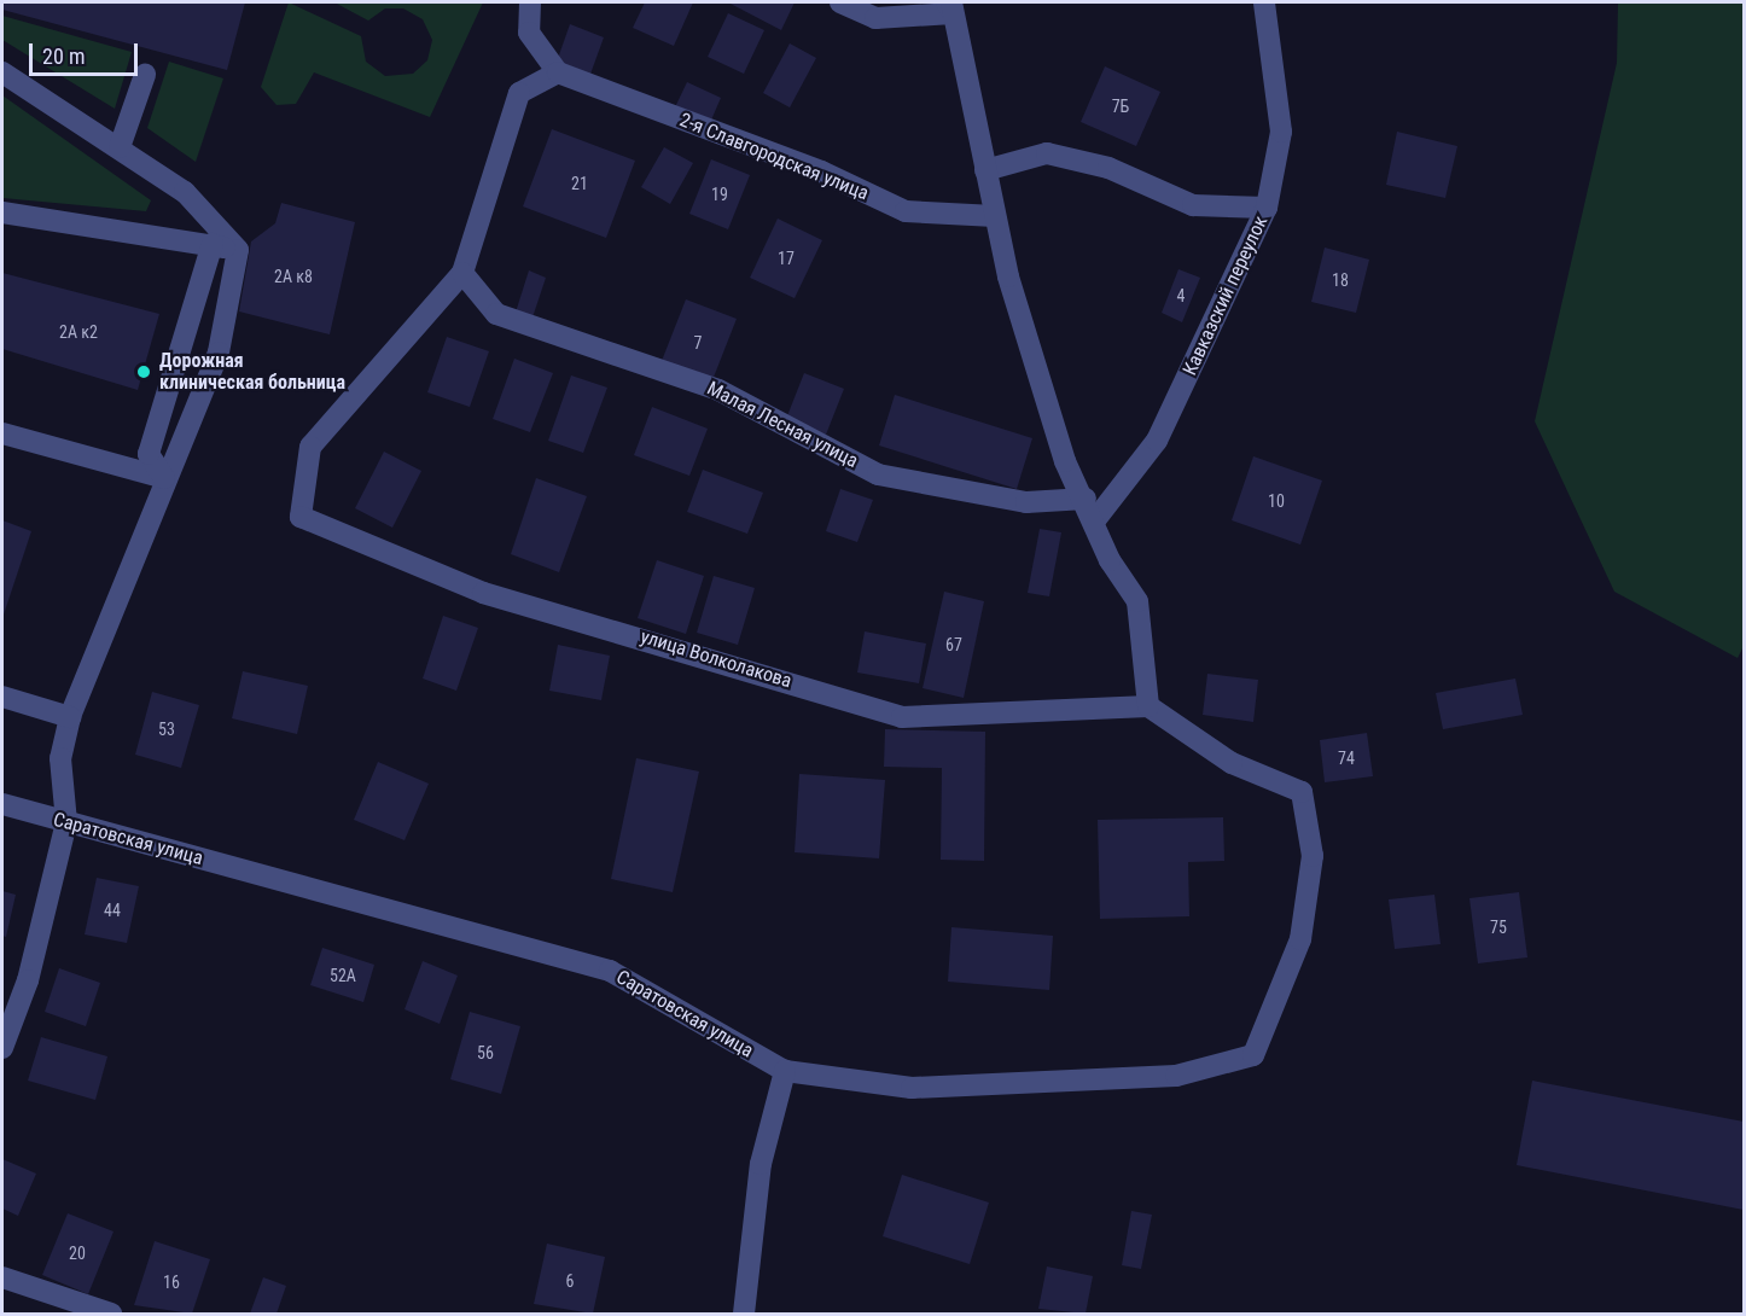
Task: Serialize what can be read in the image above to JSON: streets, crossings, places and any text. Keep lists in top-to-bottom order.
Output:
{
  "streets": {
    "street": [
      "2-я Славгородская улица",
      "Кавказский переулок",
      "Малая Лесная улица",
      "улица Волколакова",
      "Саратовская улица"
    ]
  },
  "crossings": [
    ["Малая Лесная улица", "улица Волколакова"],
    ["улица Волколакова", "Саратовская улица"]
  ],
  "places": ["Дорожная клиническая больница"],
  "house_numbers": [
    "7Б",
    "21",
    "19",
    "17",
    "2А к8",
    "18",
    "4",
    "2А к2",
    "7",
    "10",
    "67",
    "53",
    "74",
    "44",
    "75",
    "52А",
    "56",
    "20",
    "6",
    "16"
  ],
  "scale_bar": "20 m"
}
